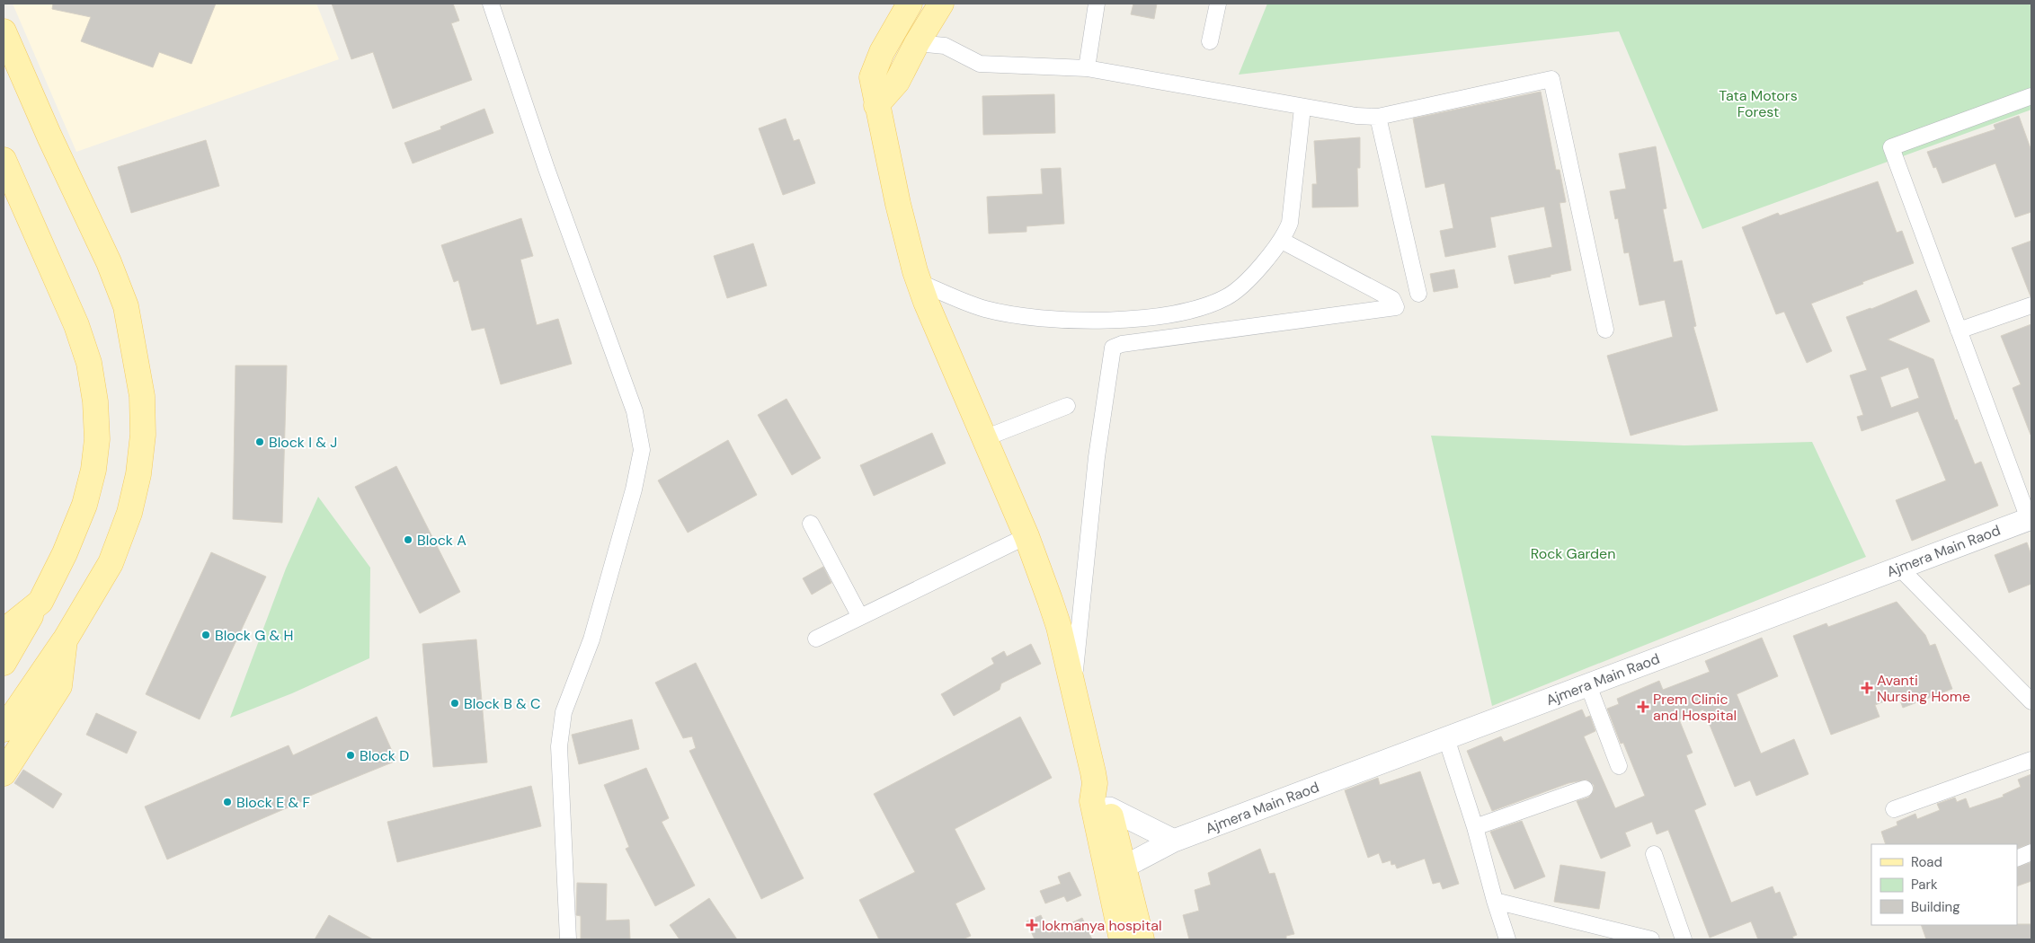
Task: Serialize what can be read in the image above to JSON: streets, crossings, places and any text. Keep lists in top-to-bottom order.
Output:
{
  "streets": {
    "street": ["Ajmera Main Raod"]
  },
  "parks": ["Tata Motors Forest", "Rock Garden"],
  "places": {
    "other": [
      "Block I & J",
      "Block A",
      "Block G & H",
      "Block B & C",
      "Block D",
      "Block E & F"
    ],
    "health": ["Avanti Nursing Home", "Prem Clinic and Hospital", "lokmanya hospital"]
  },
  "legend": ["Road", "Park", "Building"]
}
